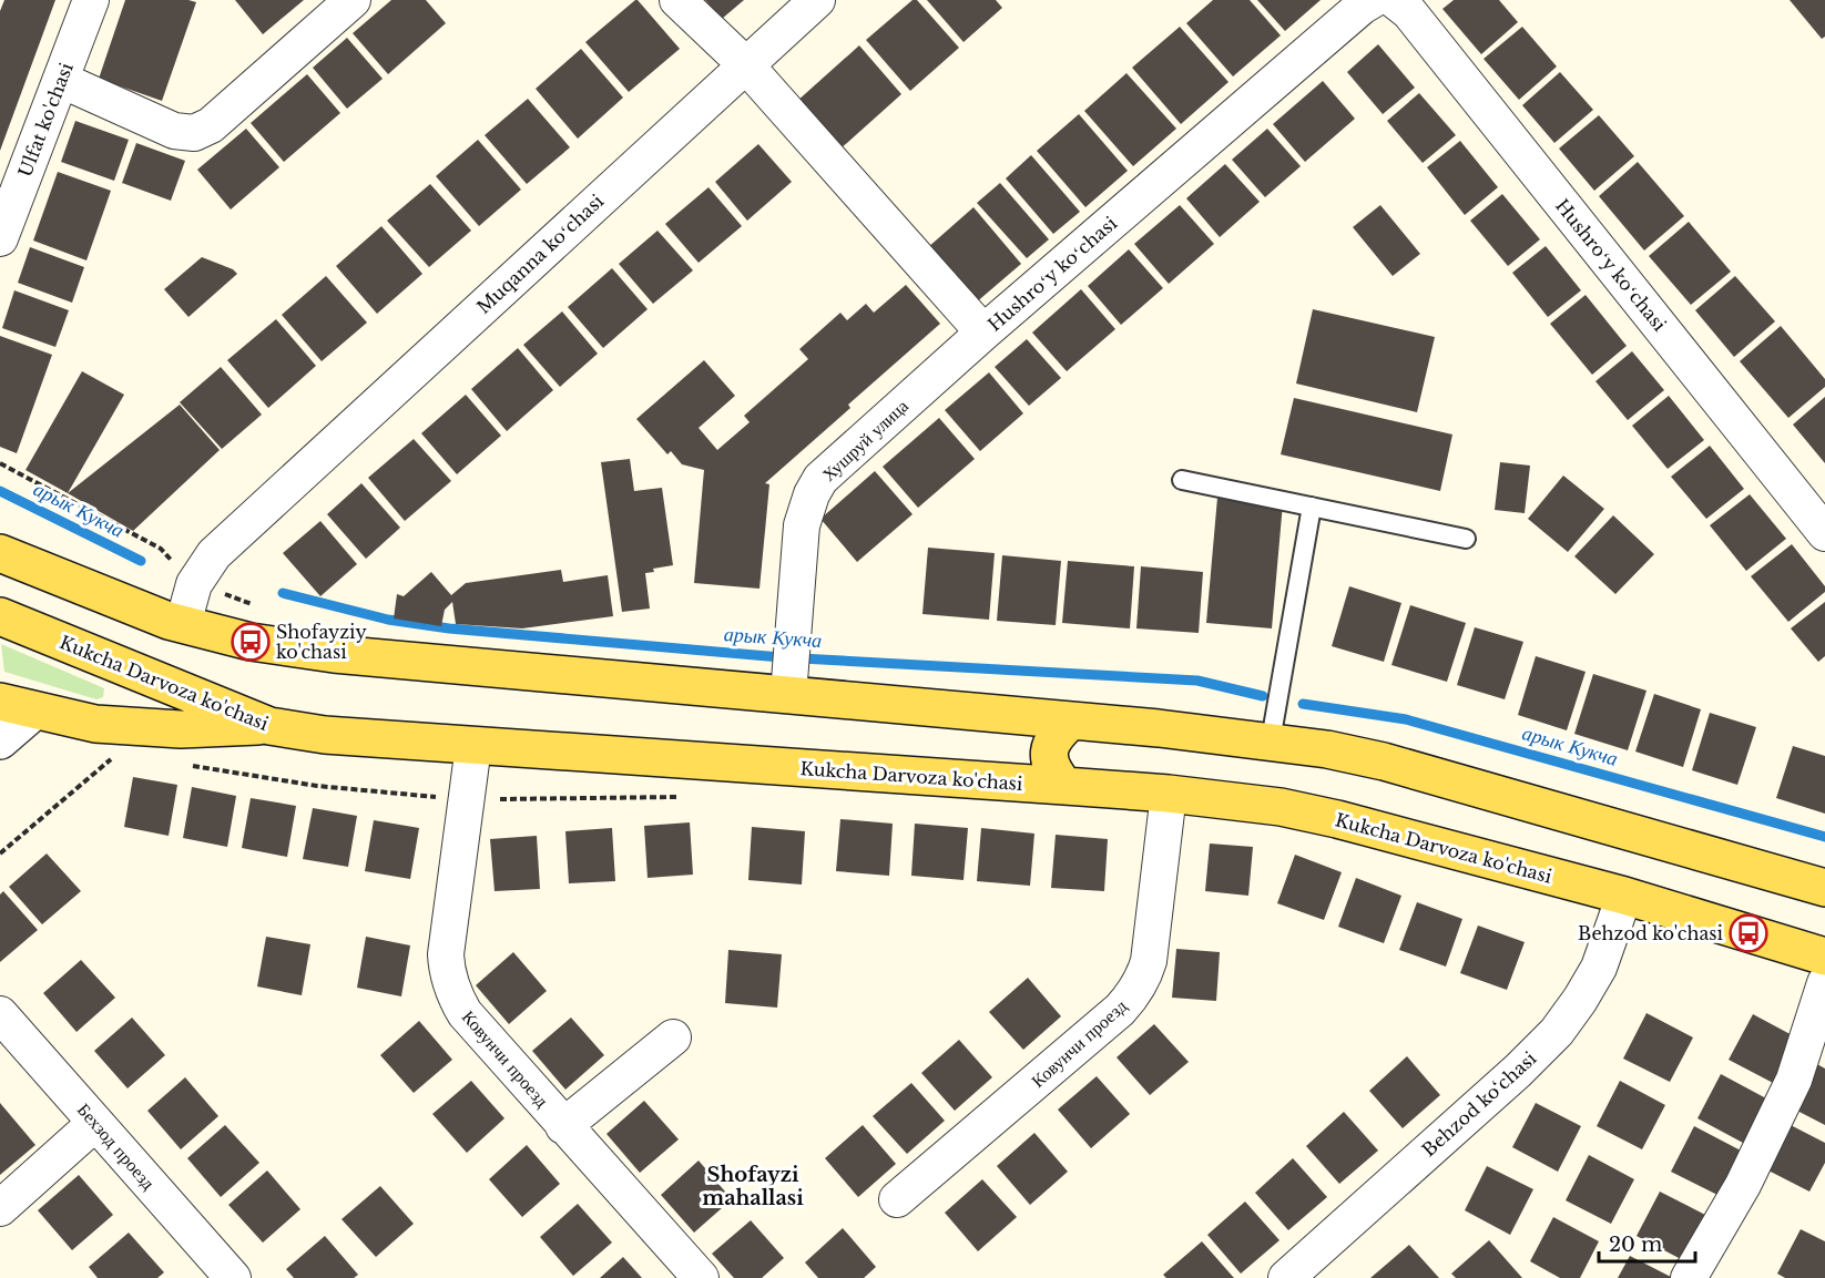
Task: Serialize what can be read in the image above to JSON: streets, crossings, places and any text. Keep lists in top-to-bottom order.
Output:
{
  "streets": {
    "main road": ["Kukcha Darvoza ko'chasi"],
    "street": [
      "Ulfat ko'chasi",
      "Muqanna koʻchasi",
      "Hushroʻy koʻchasi",
      "Хушруй улица",
      "Ковунчи проезд",
      "Behzod ko‘chasi",
      "Бехзод проезд"
    ]
  },
  "crossings": [
    ["Muqanna koʻchasi", "Hushroʻy koʻchasi"],
    ["Hushroʻy koʻchasi", "Хушруй улица"],
    ["Kukcha Darvoza ko'chasi", "Ковунчи проезд"],
    ["Kukcha Darvoza ko'chasi", "Behzod ko‘chasi"]
  ],
  "districts": ["Shofayzi mahallasi"],
  "water": ["арык Кукча"],
  "places": {
    "bus stop": ["Shofayziy ko'chasi", "Behzod ko'chasi"]
  },
  "scale_bar": "20 m"
}
